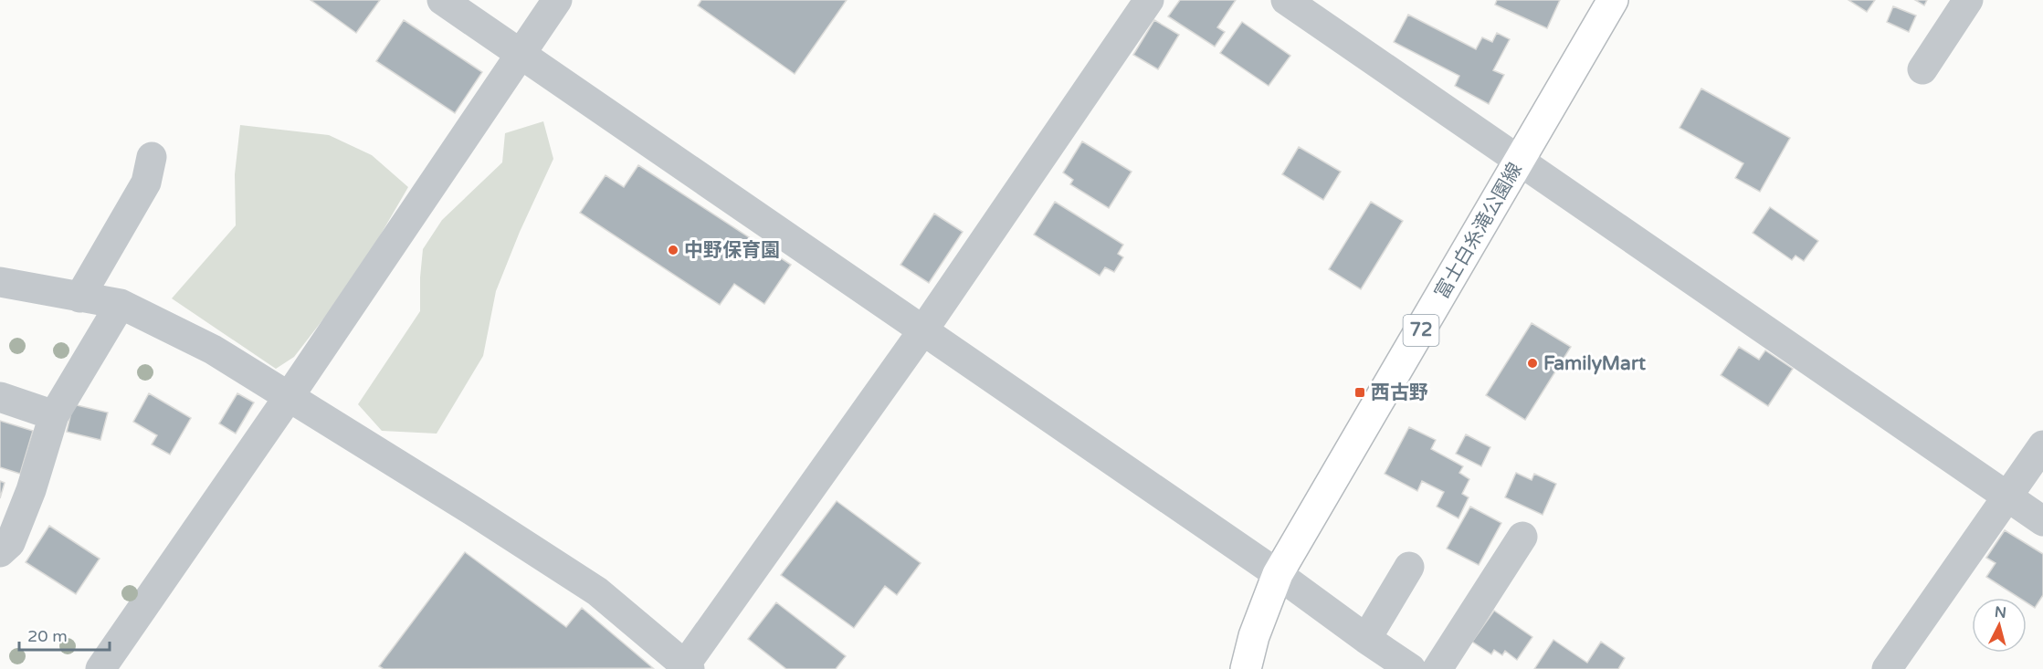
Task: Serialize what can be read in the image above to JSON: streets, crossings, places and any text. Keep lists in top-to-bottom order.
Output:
{
  "streets": {
    "main road": ["富士白糸滝公園線", "72"]
  },
  "places": {
    "other": ["中野保育園", "FamilyMart"],
    "transit": ["西古野"]
  },
  "scale_bar": "20 m",
  "north": "top"
}
